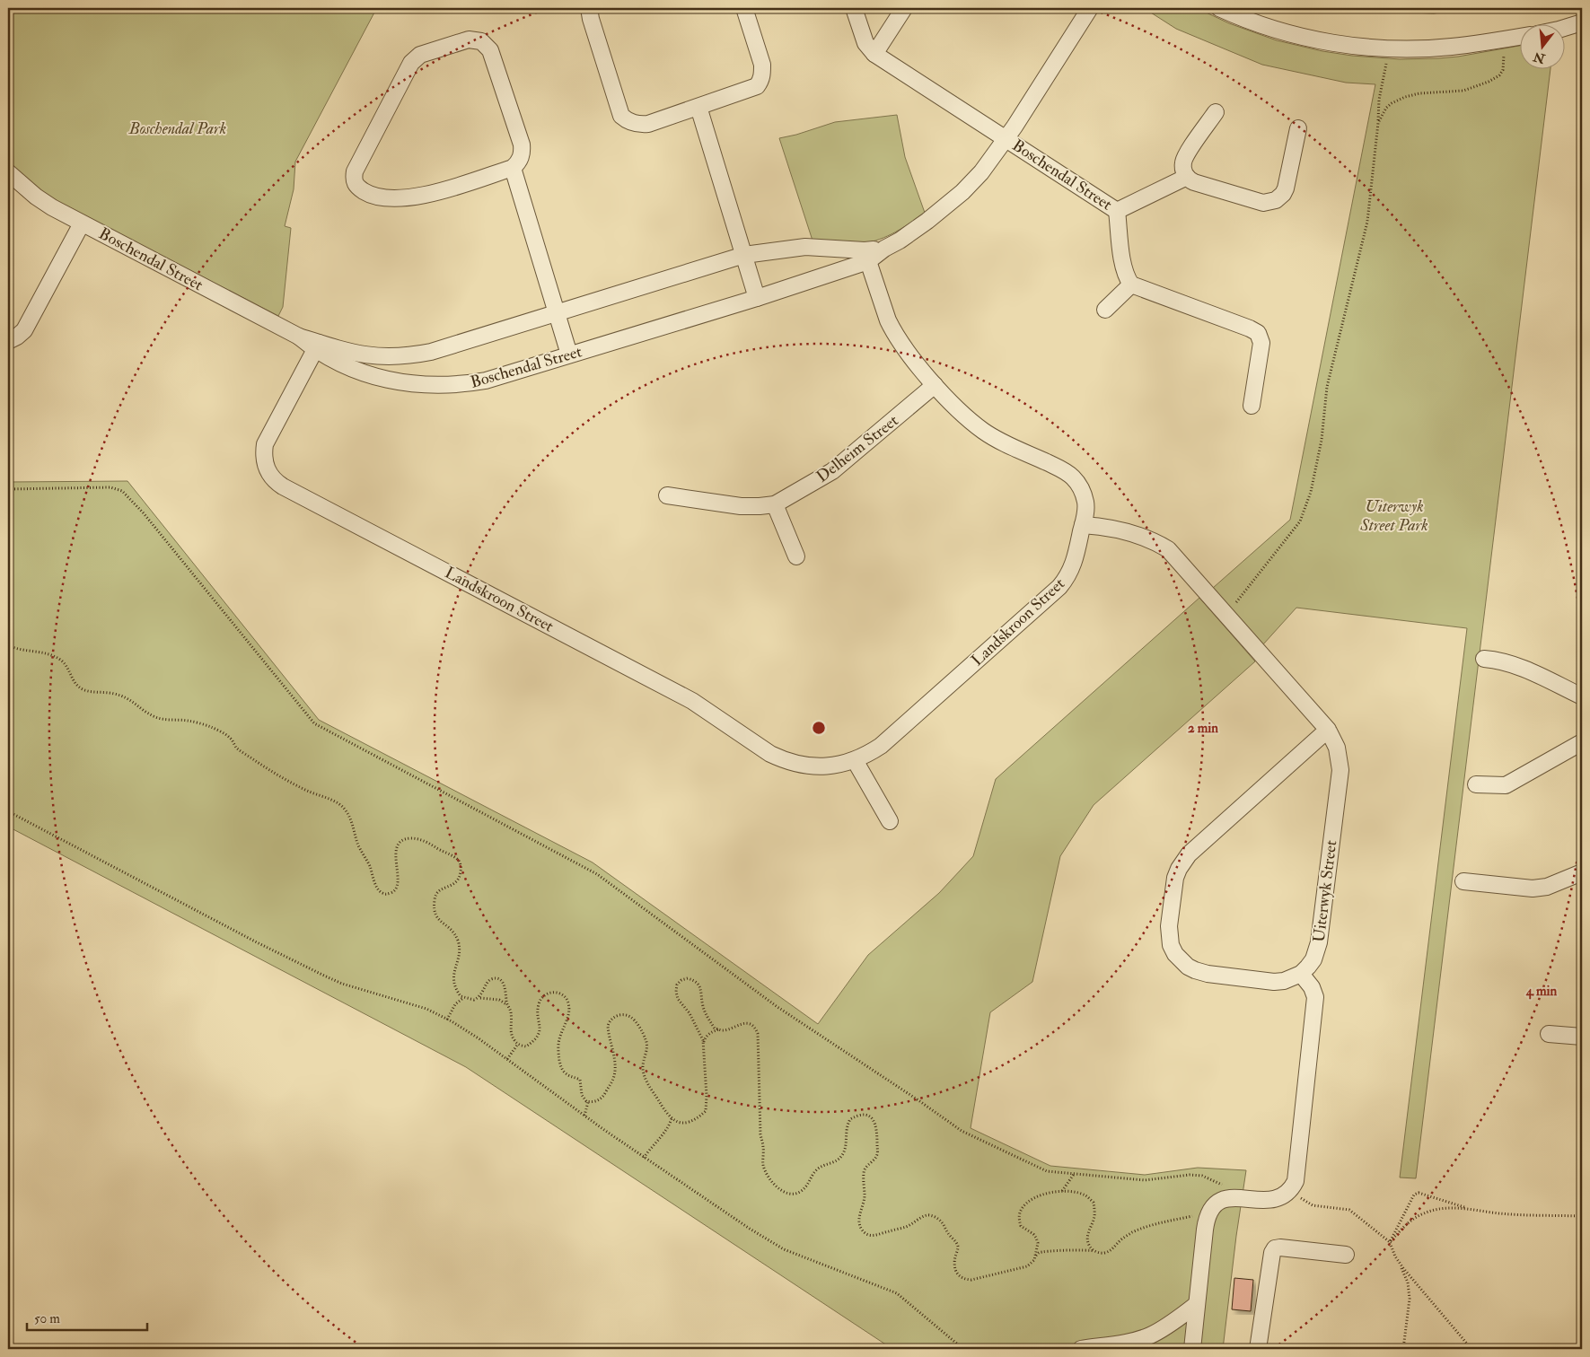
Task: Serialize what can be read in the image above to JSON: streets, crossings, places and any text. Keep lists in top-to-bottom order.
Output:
{
  "streets": {
    "street": [
      "Boschendal Street",
      "Delheim Street",
      "Landskroon Street",
      "Uiterwyk Street"
    ]
  },
  "crossings": [
    ["Boschendal Street", "Landskroon Street"],
    ["Delheim Street", "Landskroon Street"],
    ["Landskroon Street", "Uiterwyk Street"]
  ],
  "parks": ["Boschendal Park", "Uiterwyk Street Park"],
  "scale_bar": "50 m",
  "north": "bottom",
  "rings": ["2 min", "4 min"]
}
